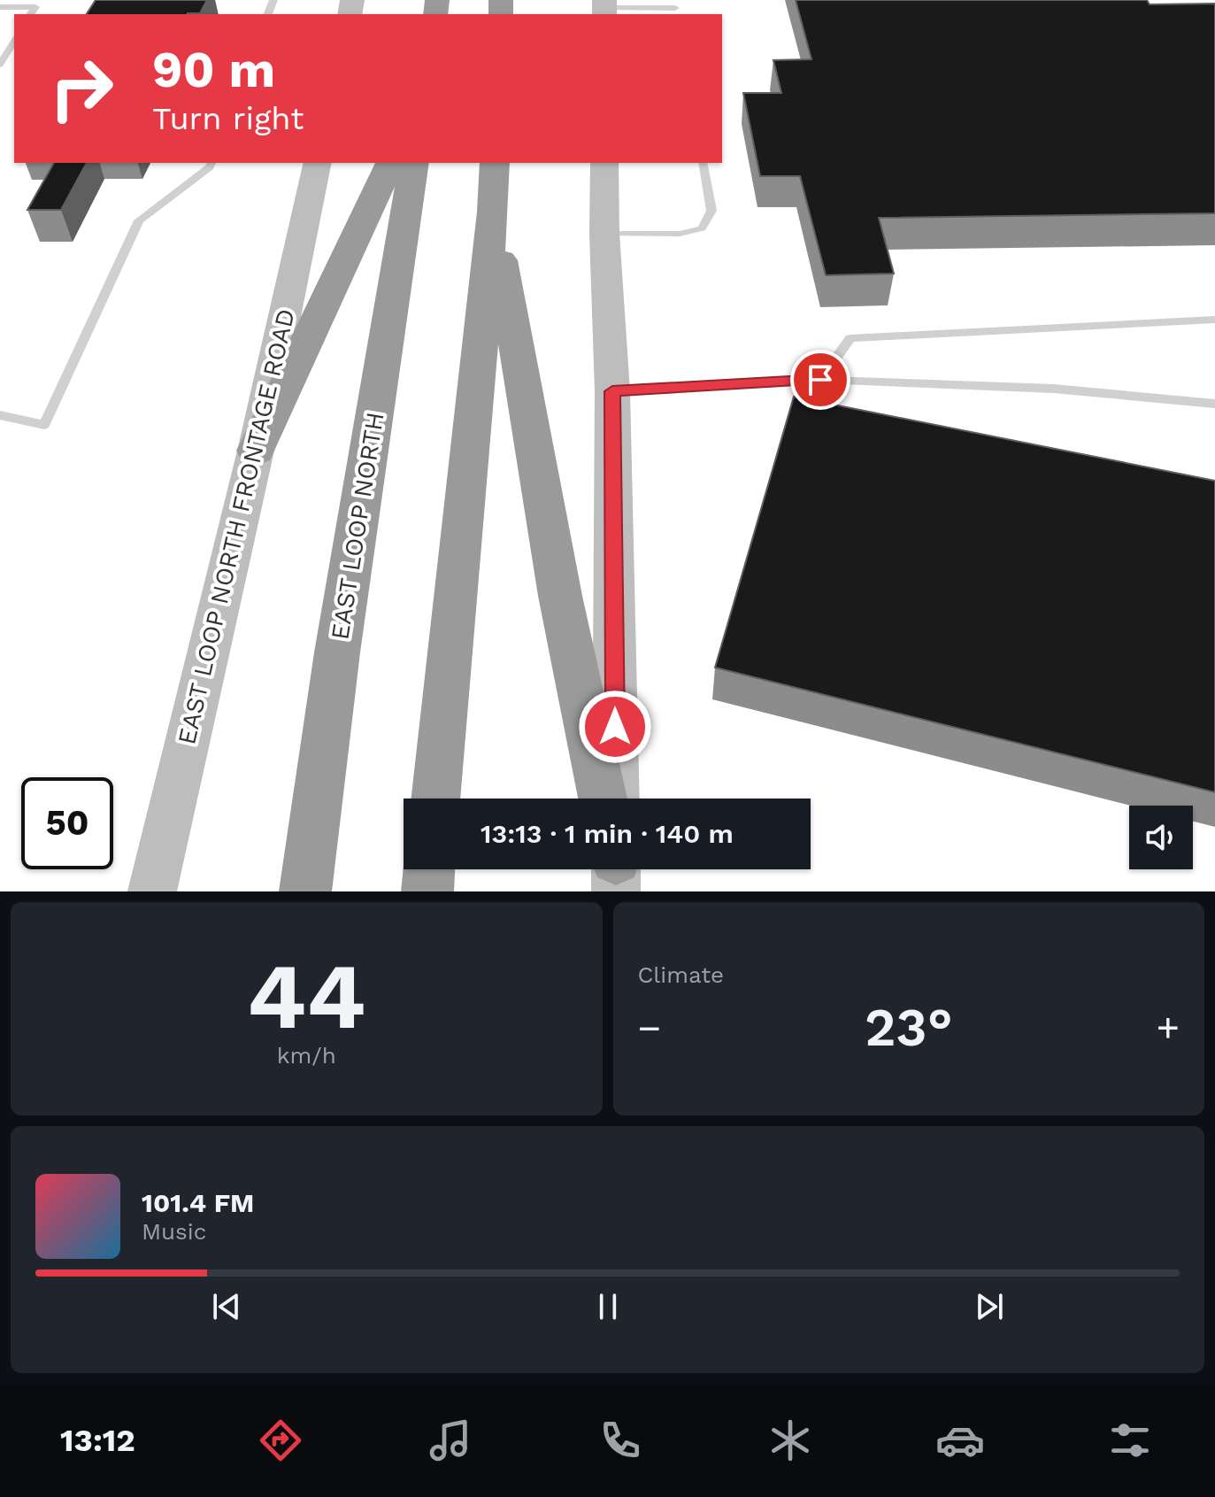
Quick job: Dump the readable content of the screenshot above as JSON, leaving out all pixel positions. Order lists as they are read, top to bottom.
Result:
{
  "streets": {
    "highway": ["EAST LOOP NORTH"],
    "main road": ["EAST LOOP NORTH FRONTAGE ROAD"]
  },
  "page": {
    "turn": ["90 m", "Turn right"],
    "limit": "50",
    "trip": "13:13 · 1 min · 140 m",
    "tile": [
      ["44", "km/h"],
      "Climate"
    ],
    "heat": ["−", "23°", "+"],
    "song": ["101.4 FM", "Music"],
    "tabs": "13:12"
  }
}
